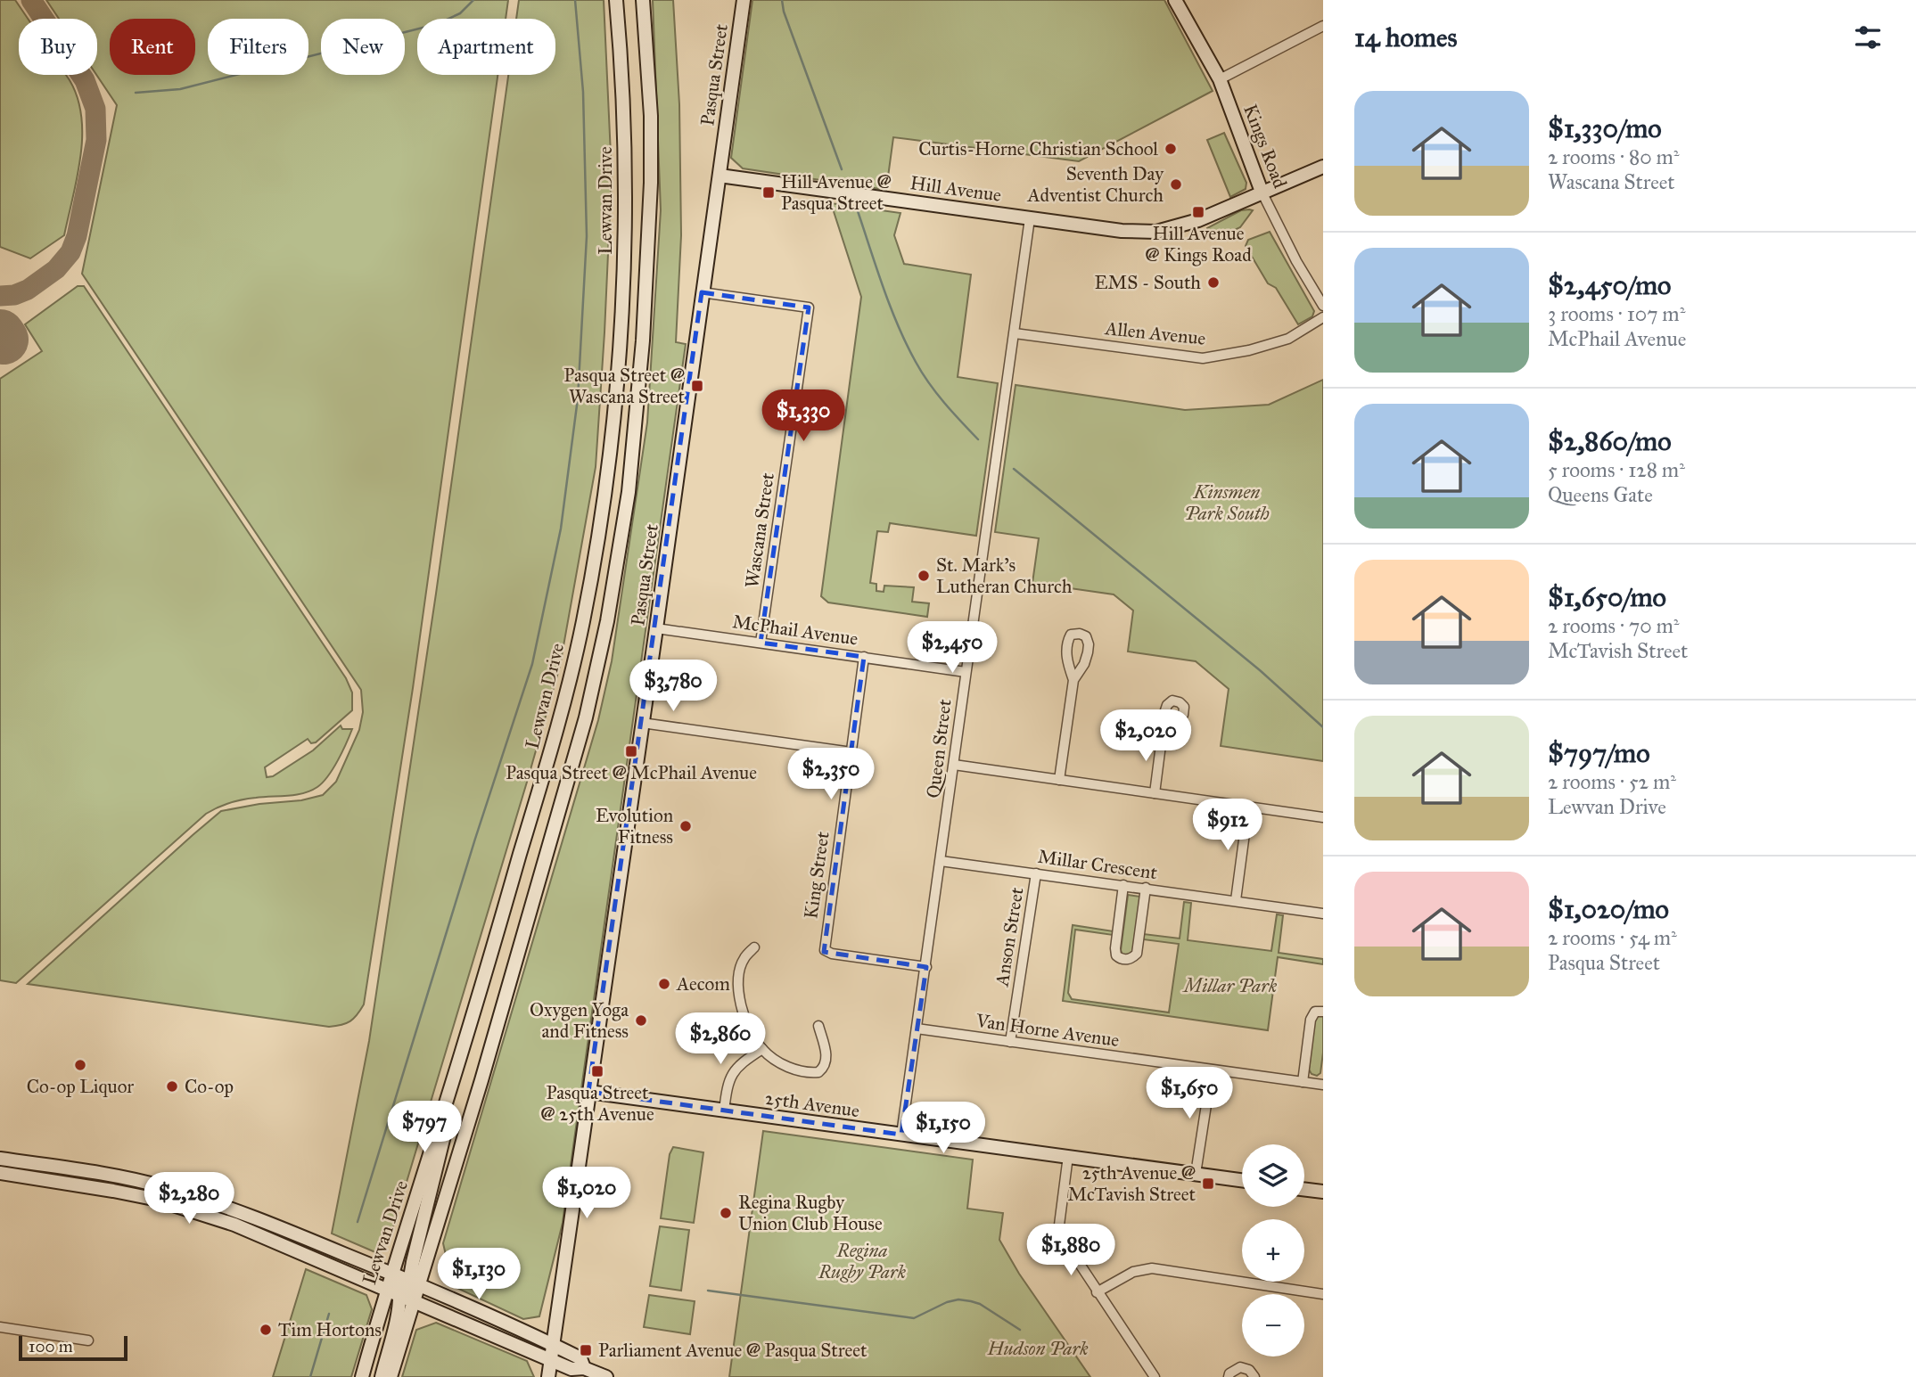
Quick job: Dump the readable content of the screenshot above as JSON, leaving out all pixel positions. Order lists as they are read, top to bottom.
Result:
{
  "streets": {
    "main road": [
      "Pasqua Street",
      "Kings Road",
      "Hill Avenue",
      "Lewvan Drive",
      "25th Avenue"
    ],
    "street": [
      "Allen Avenue",
      "Wascana Street",
      "McPhail Avenue",
      "Queen Street",
      "Millar Crescent",
      "King Street",
      "Anson Street",
      "Van Horne Avenue"
    ]
  },
  "crossings": [
    ["Pasqua Street", "Hill Avenue"],
    ["Pasqua Street", "Wascana Street"],
    ["Pasqua Street", "McPhail Avenue"],
    ["Pasqua Street", "25th Avenue"],
    ["Kings Road", "Hill Avenue"],
    ["Hill Avenue", "Queen Street"],
    ["Allen Avenue", "Queen Street"],
    ["Wascana Street", "McPhail Avenue"],
    ["McPhail Avenue", "Queen Street"],
    ["McPhail Avenue", "King Street"],
    ["Queen Street", "Millar Crescent"],
    ["Queen Street", "King Street"],
    ["Queen Street", "Van Horne Avenue"],
    ["Queen Street", "25th Avenue"],
    ["Millar Crescent", "Anson Street"],
    ["Anson Street", "Van Horne Avenue"]
  ],
  "parks": [
    "Kinsmen Park South",
    "Millar Park",
    "Regina Rugby Park",
    "Hudson Park"
  ],
  "places": {
    "other": [
      "Curtis-Horne Christian School",
      "Seventh Day Adventist Church",
      "EMS - South",
      "St. Mark's Lutheran Church",
      "Evolution Fitness",
      "Aecom",
      "Oxygen Yoga and Fitness",
      "Co-op Liquor",
      "Co-op",
      "Regina Rugby Union Club House",
      "Tim Hortons"
    ],
    "transit": [
      "Hill Avenue @ Pasqua Street",
      "Hill Avenue @ Kings Road",
      "Pasqua Street @ Wascana Street",
      "Pasqua Street @ McPhail Avenue",
      "Pasqua Street @ 25th Avenue",
      "25th Avenue @ McTavish Street",
      "Parliament Avenue @ Pasqua Street"
    ]
  },
  "scale_bar": "100 m",
  "page": {
    "heading": "14 homes",
    "chip": [
      "Buy",
      "Rent",
      "Filters",
      "New",
      "Apartment"
    ],
    "list": [
      {
        "name": "$1,330/mo",
        "note": "2 rooms · 80 m² · Wascana Street"
      },
      {
        "name": "$2,450/mo",
        "note": "3 rooms · 107 m² · McPhail Avenue"
      },
      {
        "name": "$2,860/mo",
        "note": "5 rooms · 128 m² · Queens Gate"
      },
      {
        "name": "$1,650/mo",
        "note": "2 rooms · 70 m² · McTavish Street"
      },
      {
        "name": "$797/mo",
        "note": "2 rooms · 52 m² · Lewvan Drive"
      },
      {
        "name": "$1,020/mo",
        "note": "2 rooms · 54 m² · Pasqua Street"
      }
    ],
    "price": [
      "$1,330",
      "$2,450",
      "$3,780",
      "$2,020",
      "$2,350",
      "$912",
      "$2,860",
      "$1,650",
      "$797",
      "$1,150",
      "$1,020",
      "$2,280",
      "$1,880",
      "$1,130"
    ],
    "map_buttons": ["+", "−"],
    "scale": "100 m"
  }
}
